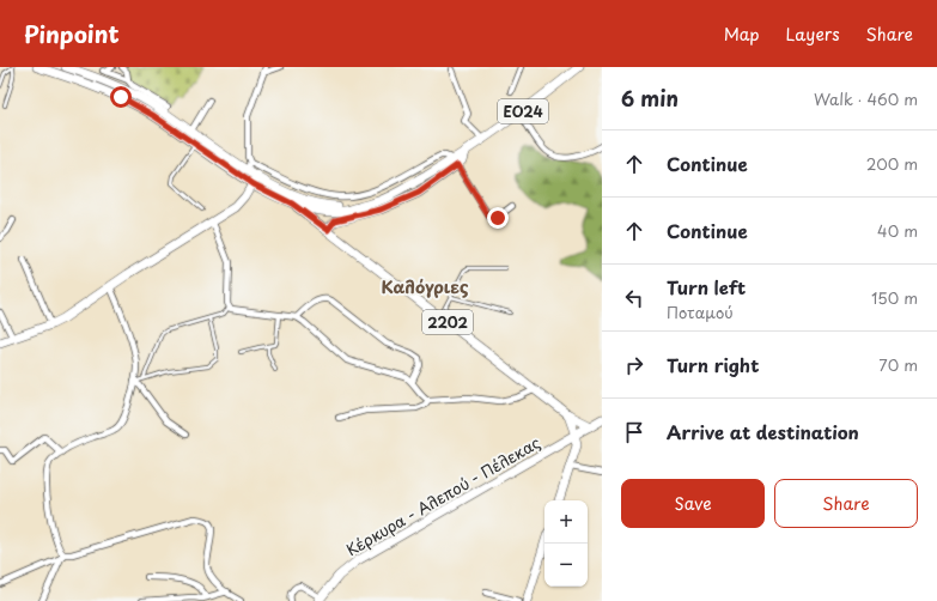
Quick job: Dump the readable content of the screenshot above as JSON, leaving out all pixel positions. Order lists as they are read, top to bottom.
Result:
{
  "streets": {
    "main road": ["ΕΟ24", "2202", "Κέρκυρα - Αλεπού - Πέλεκας"]
  },
  "crossings": [
    ["ΕΟ24", "2202"],
    ["2202", "Κέρκυρα - Αλεπού - Πέλεκας"]
  ],
  "districts": ["Καλόγριες"],
  "page": {
    "header": "Pinpoint",
    "nav": ["Map", "Layers", "Share"],
    "heading": ["6 min", "Walk · 460 m"],
    "list": [
      ["Continue", "200 m"],
      ["Continue", "40 m"],
      ["Turn left", "Ποταμού", "150 m"],
      ["Turn right", "70 m"],
      "Arrive at destination"
    ],
    "buttons": ["Save", "Share"],
    "map_buttons": ["+", "−"]
  }
}
